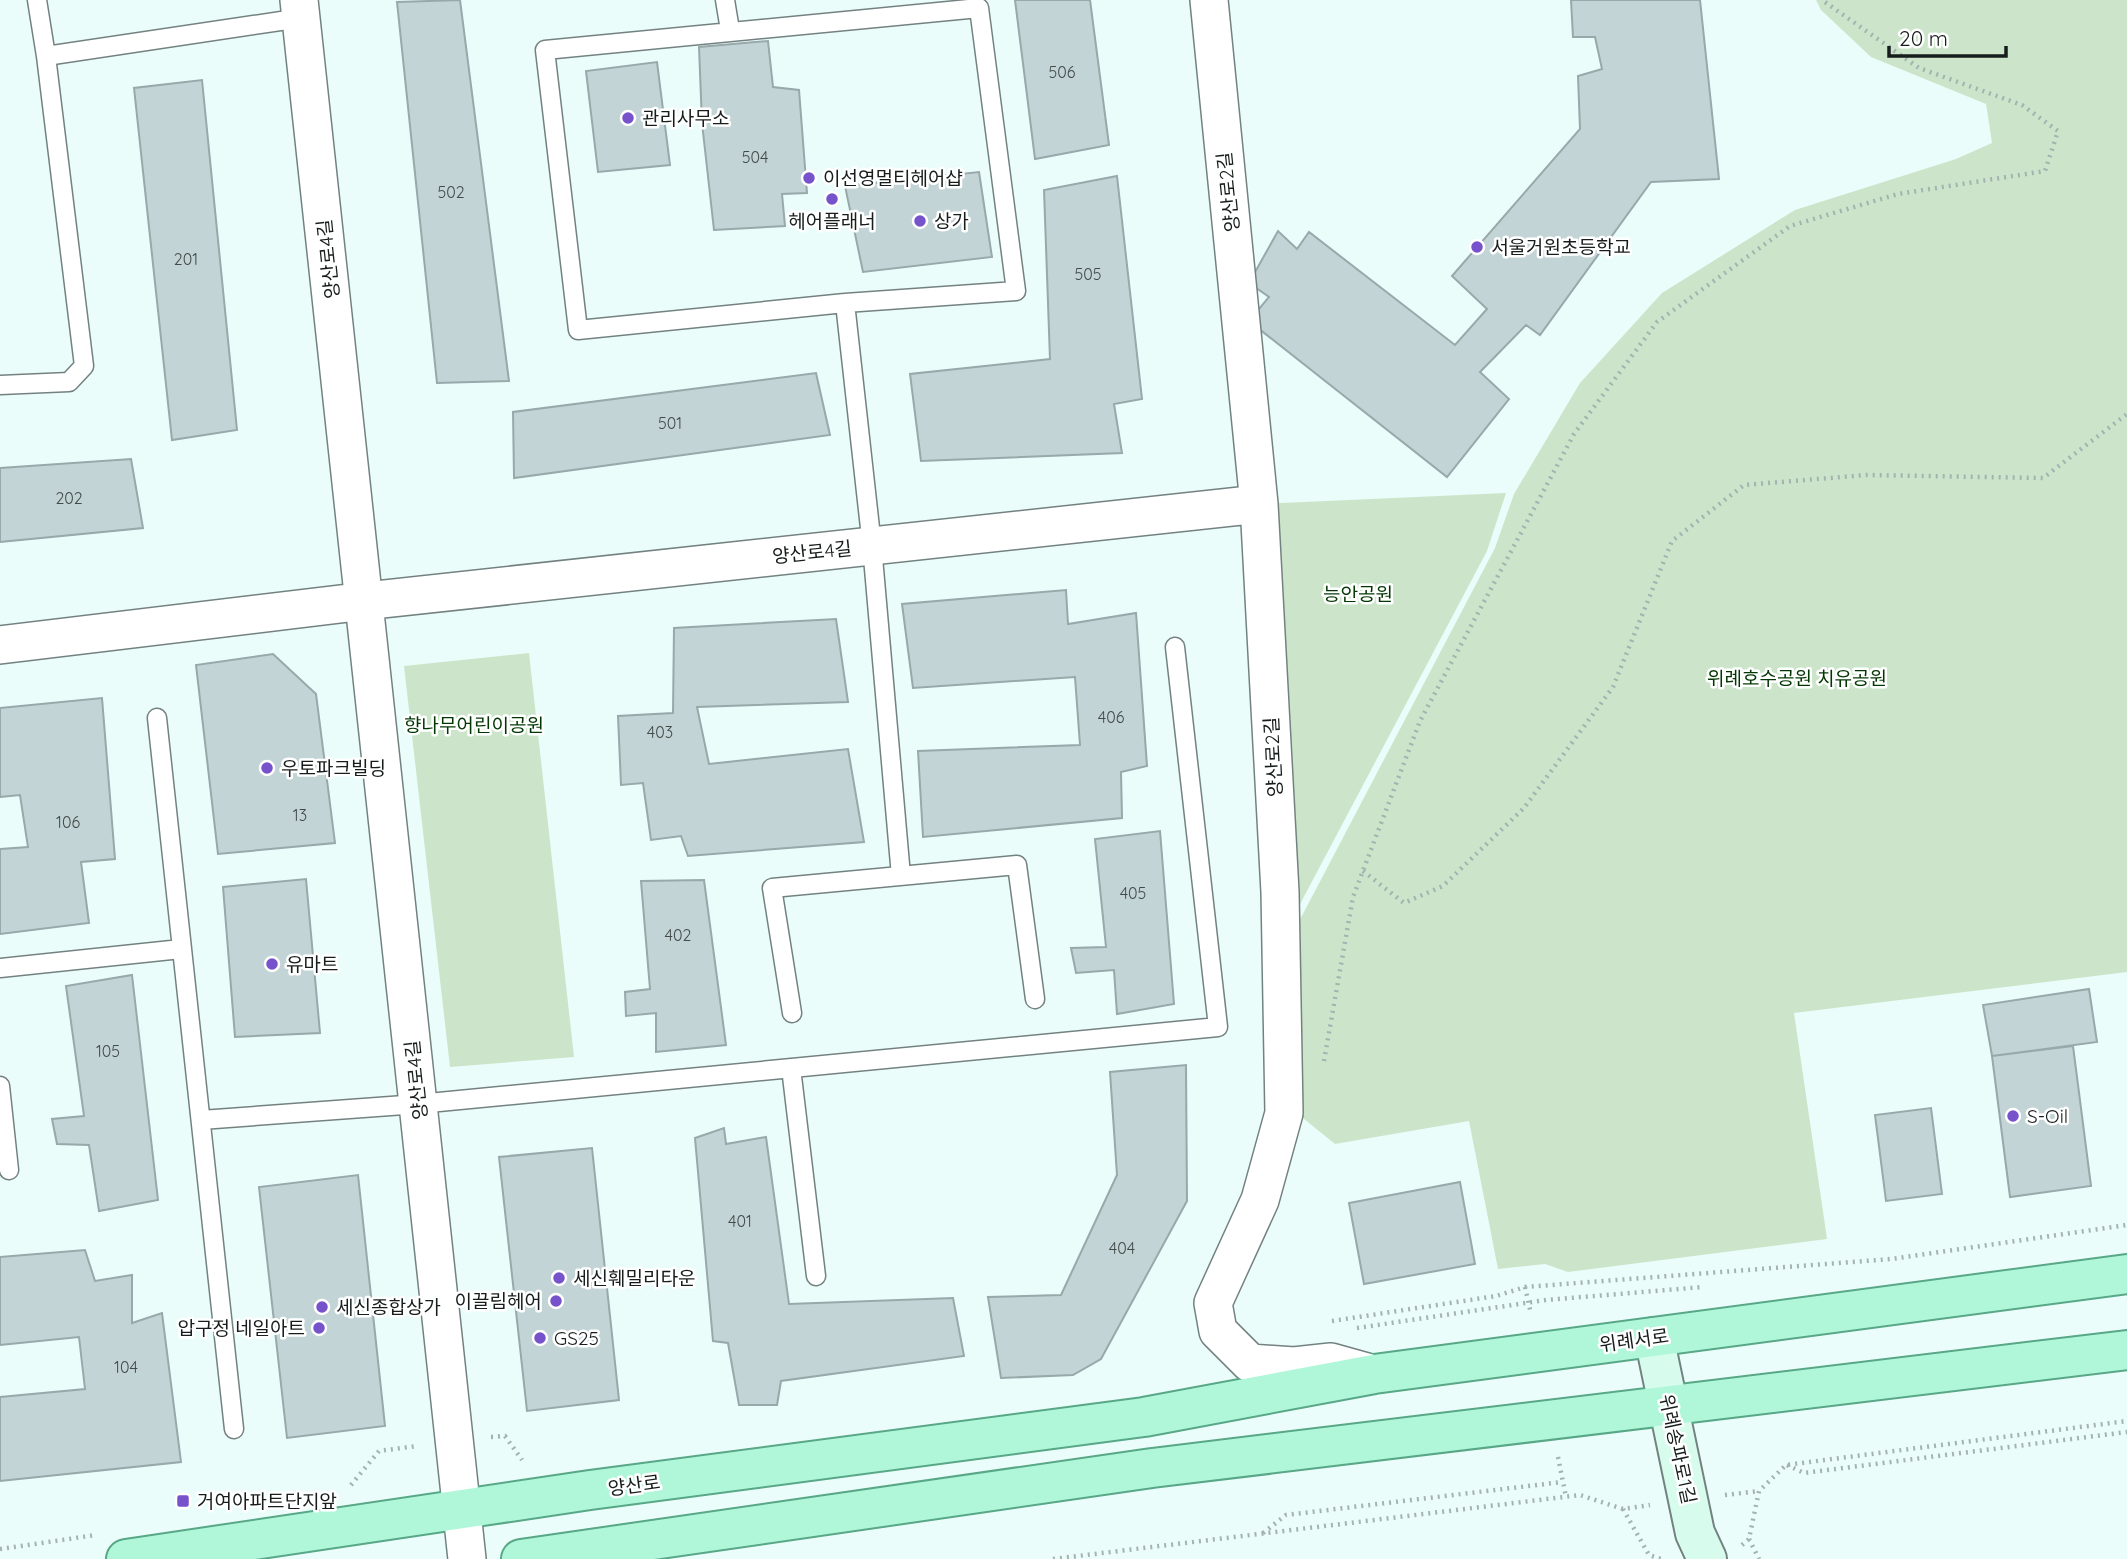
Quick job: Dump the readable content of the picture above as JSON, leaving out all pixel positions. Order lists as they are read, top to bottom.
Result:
{
  "streets": {
    "main road": ["위례서로", "양산로"],
    "street": ["양산로2길", "양산로4길", "위례송파로1길"]
  },
  "crossings": [
    ["양산로2길", "양산로4길"],
    ["양산로2길", "위례서로"],
    ["양산로4길", "양산로"],
    ["위례서로", "위례송파로1길"],
    ["위례서로", "양산로"]
  ],
  "parks": ["능안공원", "위례호수공원 치유공원", "향나무어린이공원"],
  "places": {
    "other": [
      "관리사무소",
      "이선영멀티헤어샵",
      "헤어플래너",
      "상가",
      "서울거원초등학교",
      "우토파크빌딩",
      "유마트",
      "S-Oil",
      "세신훼밀리타운",
      "이끌림헤어",
      "세신종합상가",
      "압구정 네일아트",
      "GS25"
    ],
    "transit": ["거여아파트단지앞"]
  },
  "house_numbers": [
    "506",
    "504",
    "502",
    "201",
    "505",
    "501",
    "202",
    "406",
    "403",
    "13",
    "106",
    "405",
    "402",
    "105",
    "401",
    "404",
    "104"
  ],
  "scale_bar": "20 m"
}
